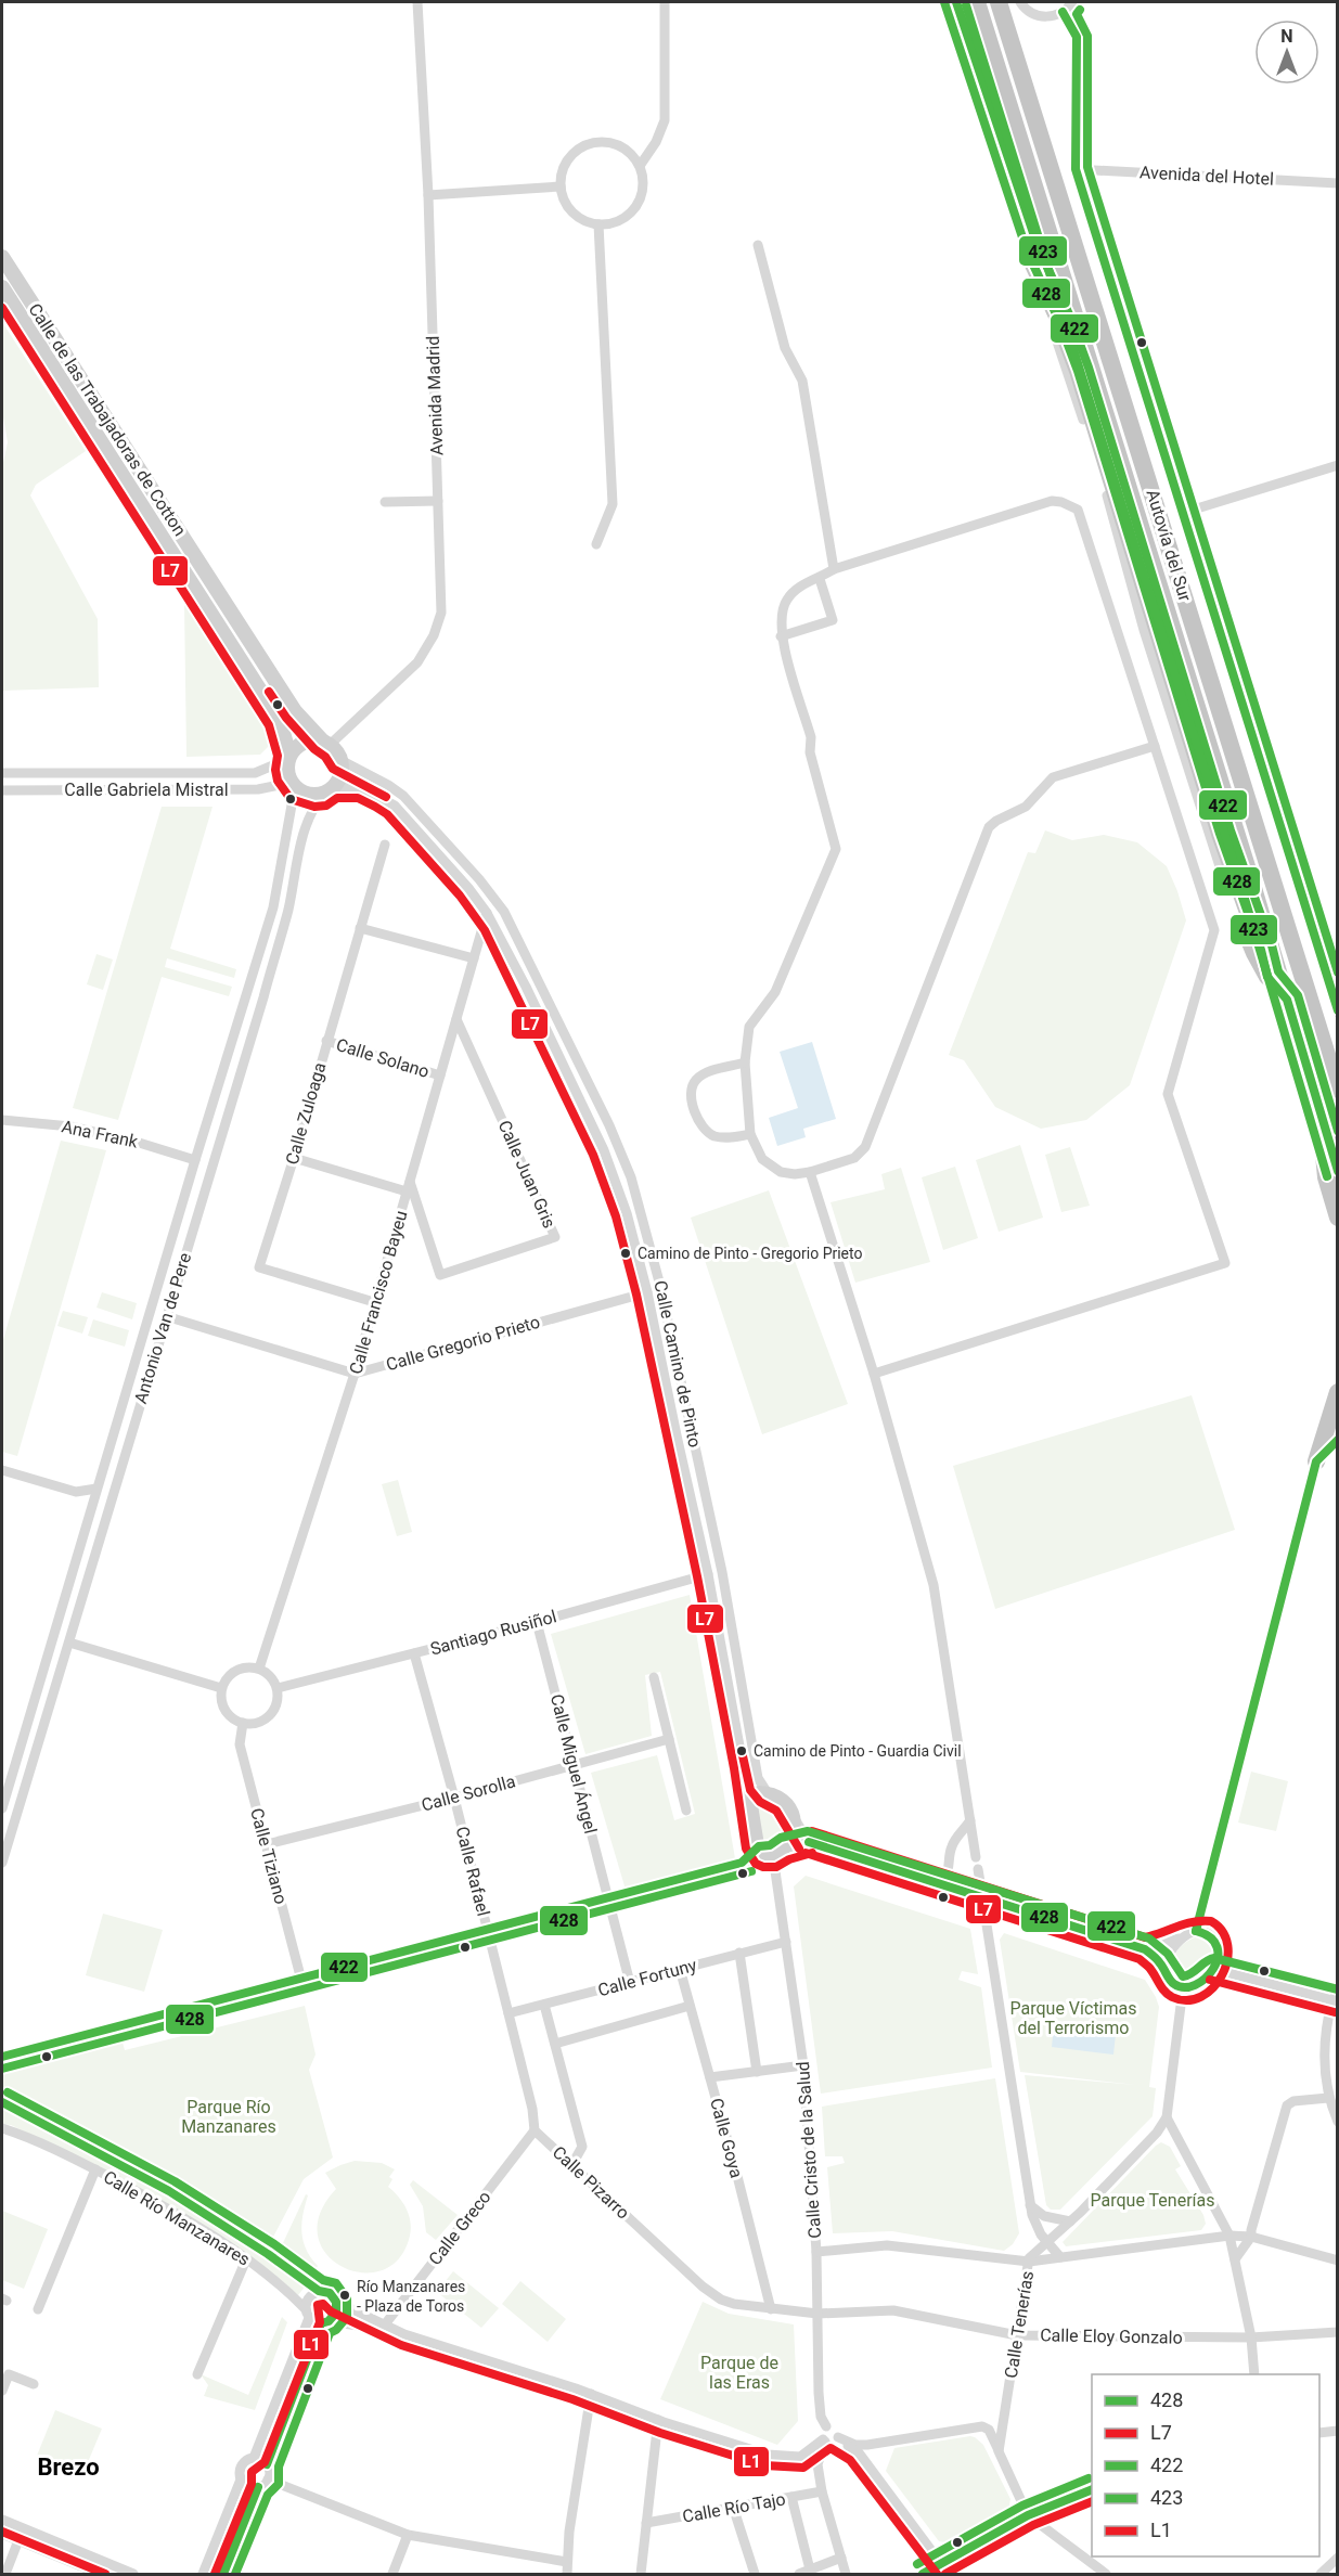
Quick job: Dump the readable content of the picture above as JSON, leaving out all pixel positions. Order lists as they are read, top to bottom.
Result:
{
  "streets": {
    "highway": ["Autovía del Sur"],
    "street": [
      "Avenida del Hotel",
      "Avenida Madrid",
      "Calle de las Trabajadoras de Cotton",
      "Calle Gabriela Mistral",
      "Calle Solano",
      "Calle Zuloaga",
      "Ana Frank",
      "Calle Juan Gris",
      "Calle Francisco Bayeu",
      "Antonio Van de Pere",
      "Calle Gregorio Prieto",
      "Calle Camino de Pinto",
      "Santiago Rusiñol",
      "Calle Miguel Ángel",
      "Calle Sorolla",
      "Calle Tiziano",
      "Calle Rafael",
      "Calle Fortuny",
      "Calle Goya",
      "Calle Cristo de la Salud",
      "Calle Pizarro",
      "Calle Río Manzanares",
      "Calle Greco",
      "Calle Tenerías",
      "Calle Eloy Gonzalo",
      "Calle Río Tajo"
    ]
  },
  "crossings": [
    ["Avenida Madrid", "Calle de las Trabajadoras de Cotton"],
    ["Avenida Madrid", "Calle Gabriela Mistral"],
    ["Avenida Madrid", "Antonio Van de Pere"],
    ["Avenida Madrid", "Calle Camino de Pinto"],
    ["Calle de las Trabajadoras de Cotton", "Calle Gabriela Mistral"],
    ["Calle de las Trabajadoras de Cotton", "Antonio Van de Pere"],
    ["Calle de las Trabajadoras de Cotton", "Calle Camino de Pinto"],
    ["Calle Gabriela Mistral", "Antonio Van de Pere"],
    ["Calle Gabriela Mistral", "Calle Camino de Pinto"],
    ["Calle Solano", "Calle Zuloaga"],
    ["Calle Solano", "Calle Francisco Bayeu"],
    ["Calle Zuloaga", "Calle Francisco Bayeu"],
    ["Ana Frank", "Antonio Van de Pere"],
    ["Calle Juan Gris", "Calle Francisco Bayeu"],
    ["Calle Francisco Bayeu", "Calle Gregorio Prieto"],
    ["Calle Francisco Bayeu", "Calle Camino de Pinto"],
    ["Calle Francisco Bayeu", "Santiago Rusiñol"],
    ["Calle Francisco Bayeu", "Calle Tiziano"],
    ["Antonio Van de Pere", "Calle Camino de Pinto"],
    ["Calle Gregorio Prieto", "Calle Camino de Pinto"],
    ["Calle Camino de Pinto", "Santiago Rusiñol"],
    ["Calle Camino de Pinto", "Calle Cristo de la Salud"],
    ["Santiago Rusiñol", "Calle Miguel Ángel"],
    ["Santiago Rusiñol", "Calle Tiziano"],
    ["Santiago Rusiñol", "Calle Rafael"],
    ["Calle Miguel Ángel", "Calle Sorolla"],
    ["Calle Miguel Ángel", "Calle Fortuny"],
    ["Calle Sorolla", "Calle Tiziano"],
    ["Calle Sorolla", "Calle Rafael"],
    ["Calle Fortuny", "Calle Goya"],
    ["Calle Fortuny", "Calle Cristo de la Salud"],
    ["Calle Goya", "Calle Pizarro"],
    ["Calle Cristo de la Salud", "Calle Pizarro"],
    ["Calle Cristo de la Salud", "Calle Eloy Gonzalo"],
    ["Calle Pizarro", "Calle Greco"],
    ["Calle Pizarro", "Calle Eloy Gonzalo"],
    ["Calle Tenerías", "Calle Eloy Gonzalo"]
  ],
  "districts": ["Brezo"],
  "parks": [
    "Parque Víctimas del Terrorismo",
    "Parque Río Manzanares",
    "Parque Tenerías",
    "Parque de las Eras"
  ],
  "places": ["Camino de Pinto - Gregorio Prieto", "Camino de Pinto - Guardia Civil", "Río Manzanares - Plaza de Toros"],
  "lines": [
    "transit line 428",
    "transit line 422",
    "transit line 423",
    "transit line L7",
    "transit line L1"
  ],
  "legend": [
    "428",
    "L7",
    "422",
    "423",
    "L1"
  ],
  "north": "top"
}
